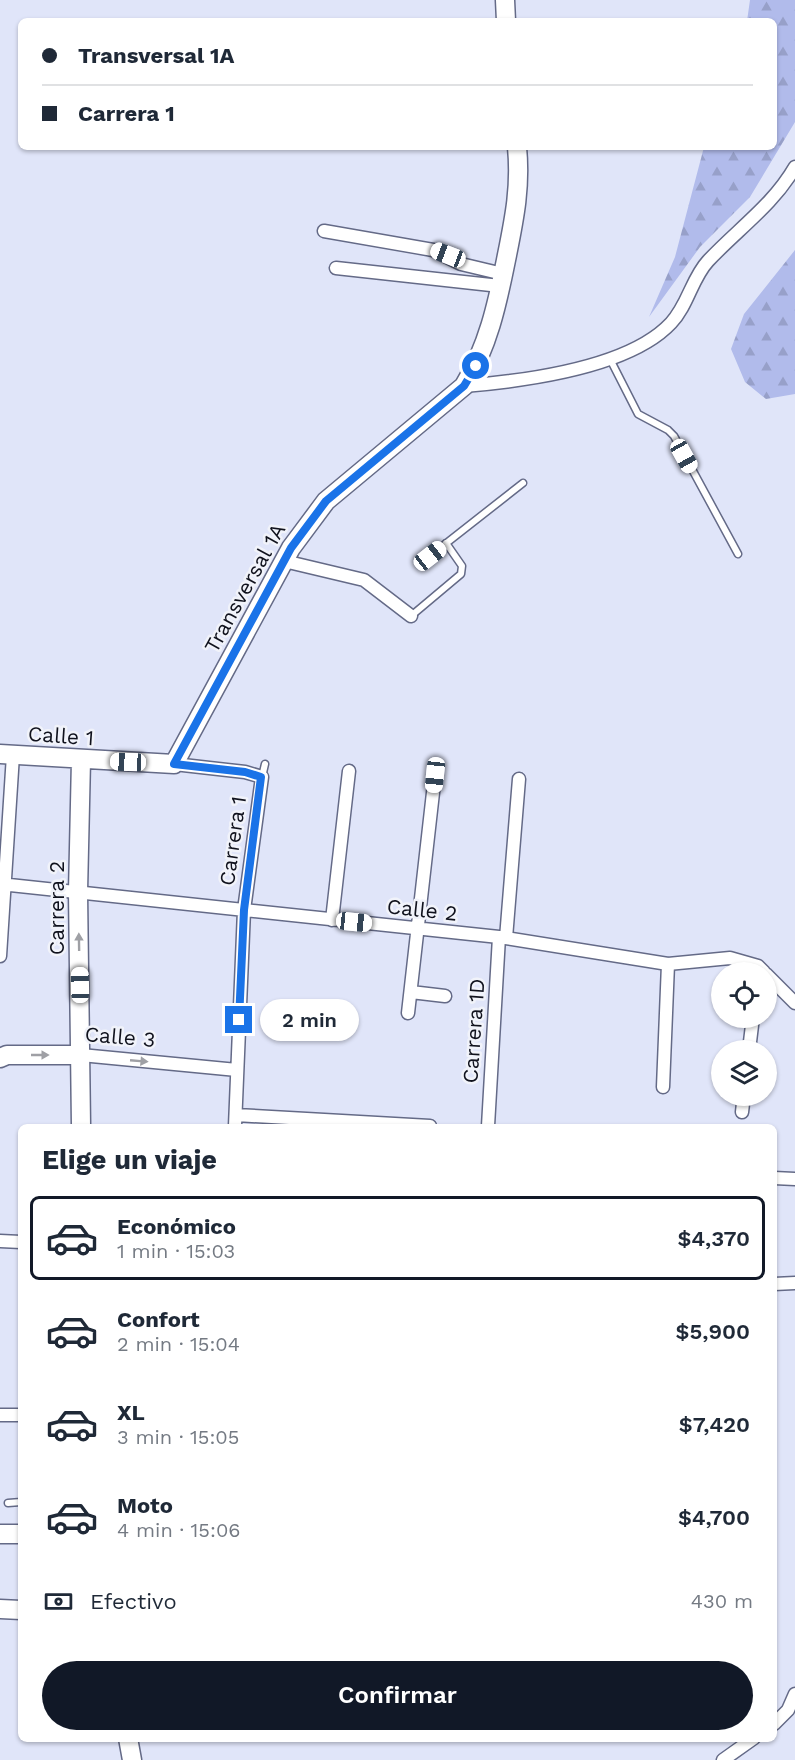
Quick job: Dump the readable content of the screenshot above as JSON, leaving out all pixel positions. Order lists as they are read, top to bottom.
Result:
{
  "streets": {
    "main road": [
      "Transversal 1A",
      "Calle 1",
      "Carrera 2",
      "Calle 3"
    ],
    "street": ["Carrera 1", "Calle 2", "Carrera 1D"]
  },
  "crossings": [
    ["Transversal 1A", "Calle 1"],
    ["Calle 1", "Carrera 1"],
    ["Calle 1", "Carrera 2"],
    ["Carrera 1", "Calle 2"],
    ["Carrera 1", "Calle 3"],
    ["Carrera 2", "Calle 2"],
    ["Carrera 2", "Calle 3"],
    ["Calle 2", "Carrera 1D"]
  ],
  "one_way": ["Carrera 2", "Calle 3"],
  "page": {
    "banner": ["Transversal 1A", "Carrera 1"],
    "bubble": "2 min",
    "heading": "Elige un viaje",
    "list": [
      {
        "name": "Económico",
        "note": "1 min · 15:03",
        "value": "$4,370"
      },
      {
        "name": "Confort",
        "note": "2 min · 15:04",
        "value": "$5,900"
      },
      {
        "name": "XL",
        "note": "3 min · 15:05",
        "value": "$7,420"
      },
      {
        "name": "Moto",
        "note": "4 min · 15:06",
        "value": "$4,700"
      }
    ],
    "pay": ["Efectivo", "430 m"],
    "buttons": "Confirmar"
  }
}
